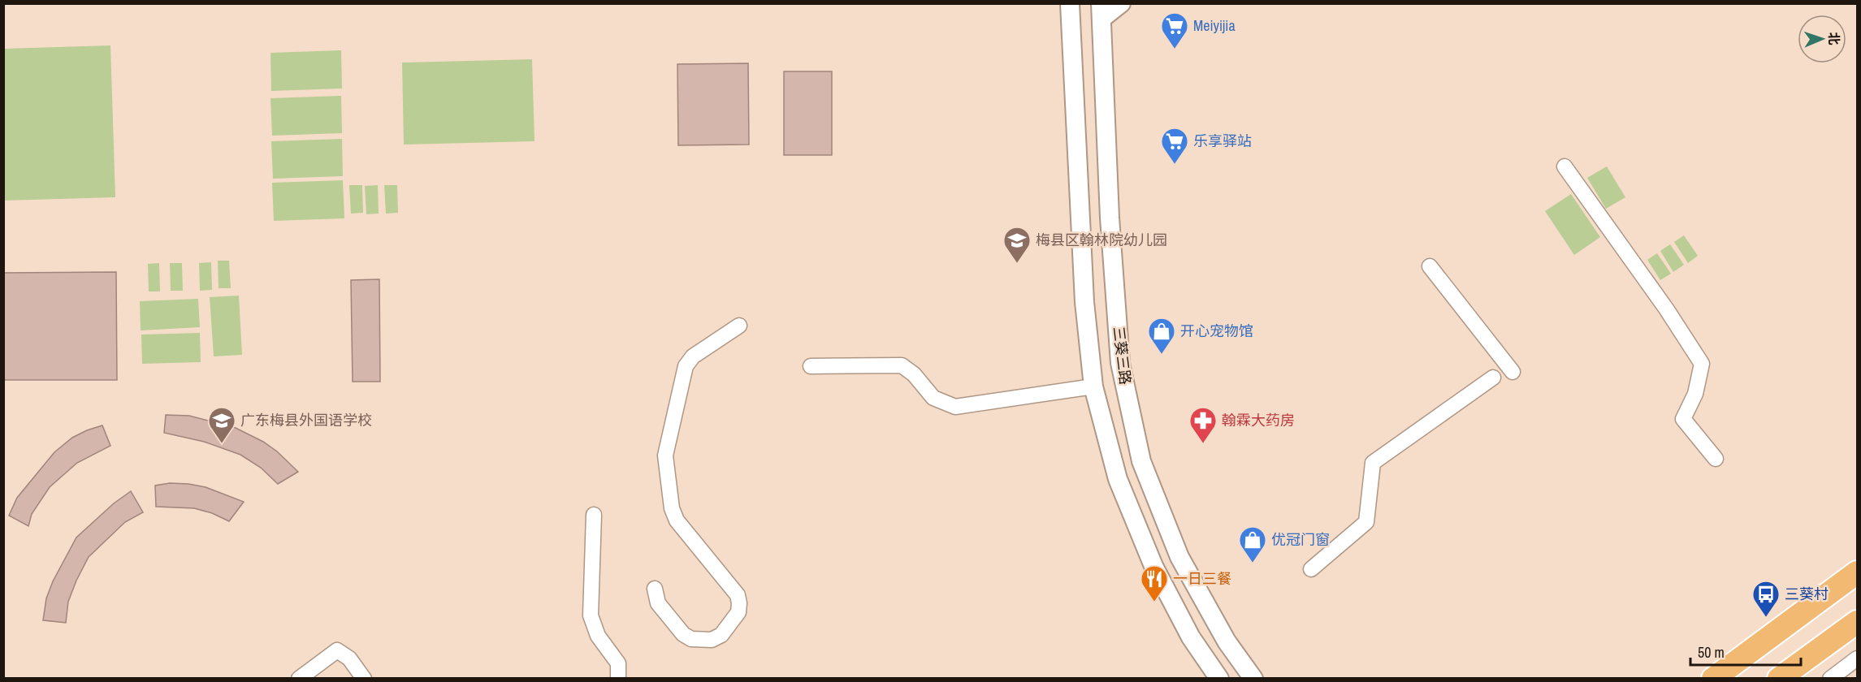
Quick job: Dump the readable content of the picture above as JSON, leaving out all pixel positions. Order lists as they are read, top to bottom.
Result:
{
  "streets": {
    "street": ["三葵三路"]
  },
  "places": {
    "supermarket": ["Meiyijia", "乐享驿站"],
    "school or university": ["梅县区翰林院幼儿园", "广东梅县外国语学校"],
    "shop": ["开心宠物馆", "优冠门窗"],
    "pharmacy": ["翰霖大药房"],
    "restaurant": ["一日三餐"],
    "bus stop": ["三葵村"]
  },
  "scale_bar": "50 m",
  "north": "right"
}
